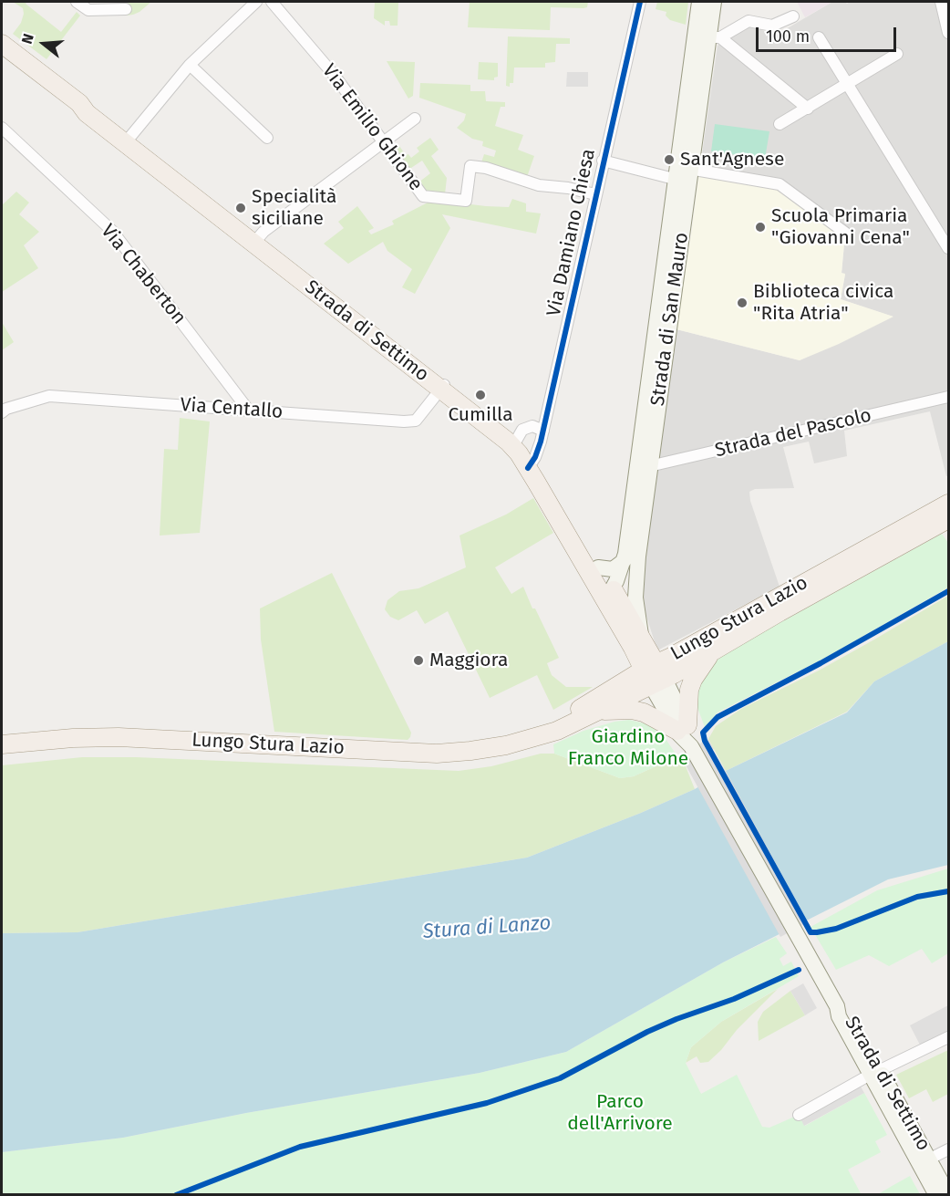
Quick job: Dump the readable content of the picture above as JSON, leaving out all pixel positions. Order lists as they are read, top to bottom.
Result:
{
  "streets": {
    "main road": ["Strada di San Mauro", "Strada di Settimo", "Lungo Stura Lazio"],
    "street": [
      "Via Emilio Ghione",
      "Via Damiano Chiesa",
      "Via Chaberton",
      "Via Centallo",
      "Strada del Pascolo"
    ]
  },
  "crossings": [
    ["Via Emilio Ghione", "Via Damiano Chiesa"],
    ["Via Damiano Chiesa", "Strada di Settimo"],
    ["Via Chaberton", "Via Centallo"],
    ["Strada di San Mauro", "Strada di Settimo"],
    ["Strada di San Mauro", "Strada del Pascolo"],
    ["Strada di Settimo", "Via Centallo"]
  ],
  "water": ["Stura di Lanzo"],
  "parks": ["Giardino Franco Milone", "Parco dell'Arrivore"],
  "places": [
    "Sant'Agnese",
    "Specialità siciliane",
    "Scuola Primaria \"Giovanni Cena\"",
    "Biblioteca civica \"Rita Atria\"",
    "Cumilla",
    "Maggiora"
  ],
  "scale_bar": "100 m",
  "north": "left"
}
